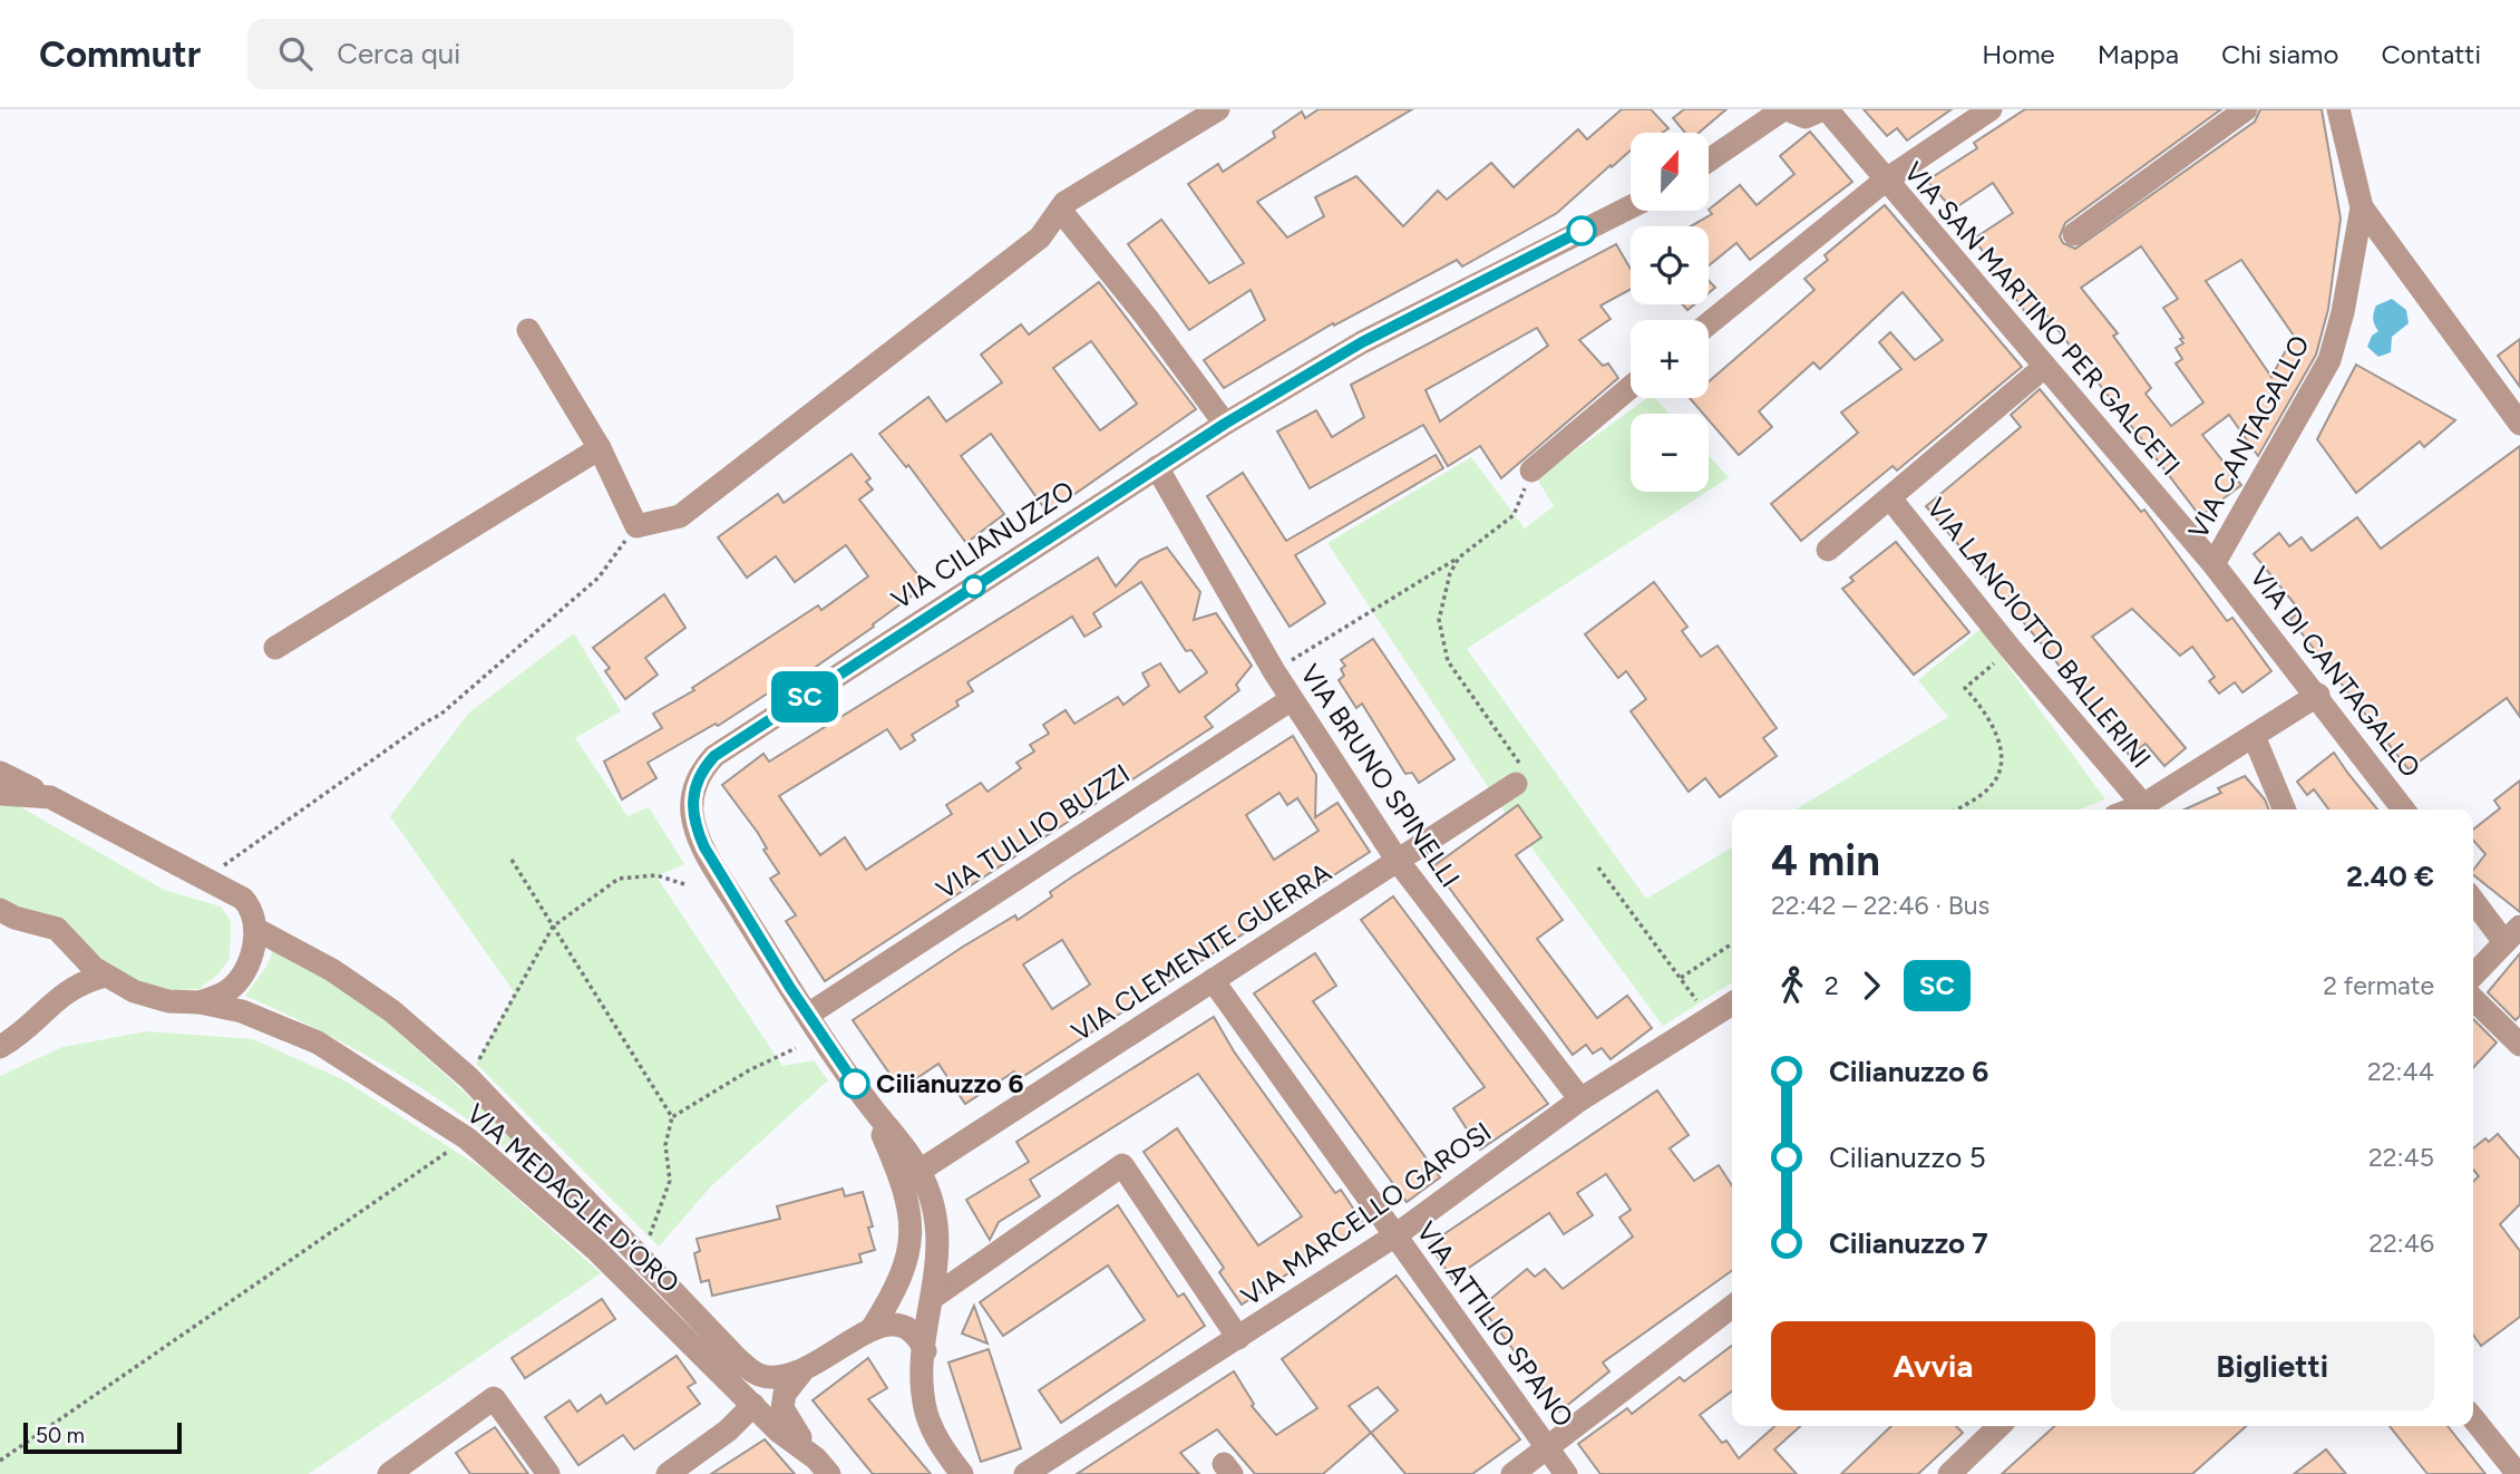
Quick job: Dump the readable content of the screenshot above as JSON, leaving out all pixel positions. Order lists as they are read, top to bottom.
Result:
{
  "streets": {
    "street": [
      "VIA SAN MARTINO PER GALCETI",
      "VIA CANTAGALLO",
      "VIA CILIANUZZO",
      "VIA LANCIOTTO BALLERINI",
      "VIA DI CANTAGALLO",
      "VIA BRUNO SPINELLI",
      "VIA TULLIO BUZZI",
      "VIA CLEMENTE GUERRA",
      "VIA MEDAGLIE D'ORO",
      "VIA MARCELLO GAROSI",
      "VIA ATTILIO SPANO"
    ]
  },
  "crossings": [
    ["VIA SAN MARTINO PER GALCETI", "VIA CANTAGALLO"],
    ["VIA SAN MARTINO PER GALCETI", "VIA DI CANTAGALLO"],
    ["VIA CANTAGALLO", "VIA DI CANTAGALLO"],
    ["VIA CILIANUZZO", "VIA BRUNO SPINELLI"],
    ["VIA CILIANUZZO", "VIA TULLIO BUZZI"],
    ["VIA CILIANUZZO", "VIA CLEMENTE GUERRA"],
    ["VIA BRUNO SPINELLI", "VIA TULLIO BUZZI"],
    ["VIA BRUNO SPINELLI", "VIA CLEMENTE GUERRA"],
    ["VIA BRUNO SPINELLI", "VIA MARCELLO GAROSI"],
    ["VIA CLEMENTE GUERRA", "VIA ATTILIO SPANO"],
    ["VIA MARCELLO GAROSI", "VIA ATTILIO SPANO"]
  ],
  "places": ["Cilianuzzo 6"],
  "lines": ["bus line SC"],
  "scale_bar": "50 m",
  "north": "top",
  "page": {
    "header": "Commutr",
    "search": "Cerca qui",
    "nav": [
      "Home",
      "Mappa",
      "Chi siamo",
      "Contatti"
    ],
    "on_map": "SC",
    "map_buttons": ["+", "−"],
    "heading": ["4 min", "22:42 – 22:46 · Bus", "2.40 €"],
    "legs": ["2", "SC", "2 fermate"],
    "list": [
      {
        "name": "Cilianuzzo 6",
        "value": "22:44"
      },
      {
        "name": "Cilianuzzo 5",
        "value": "22:45"
      },
      {
        "name": "Cilianuzzo 7",
        "value": "22:46"
      }
    ],
    "buttons": ["Avvia", "Biglietti"],
    "scale": "50 m"
  }
}
